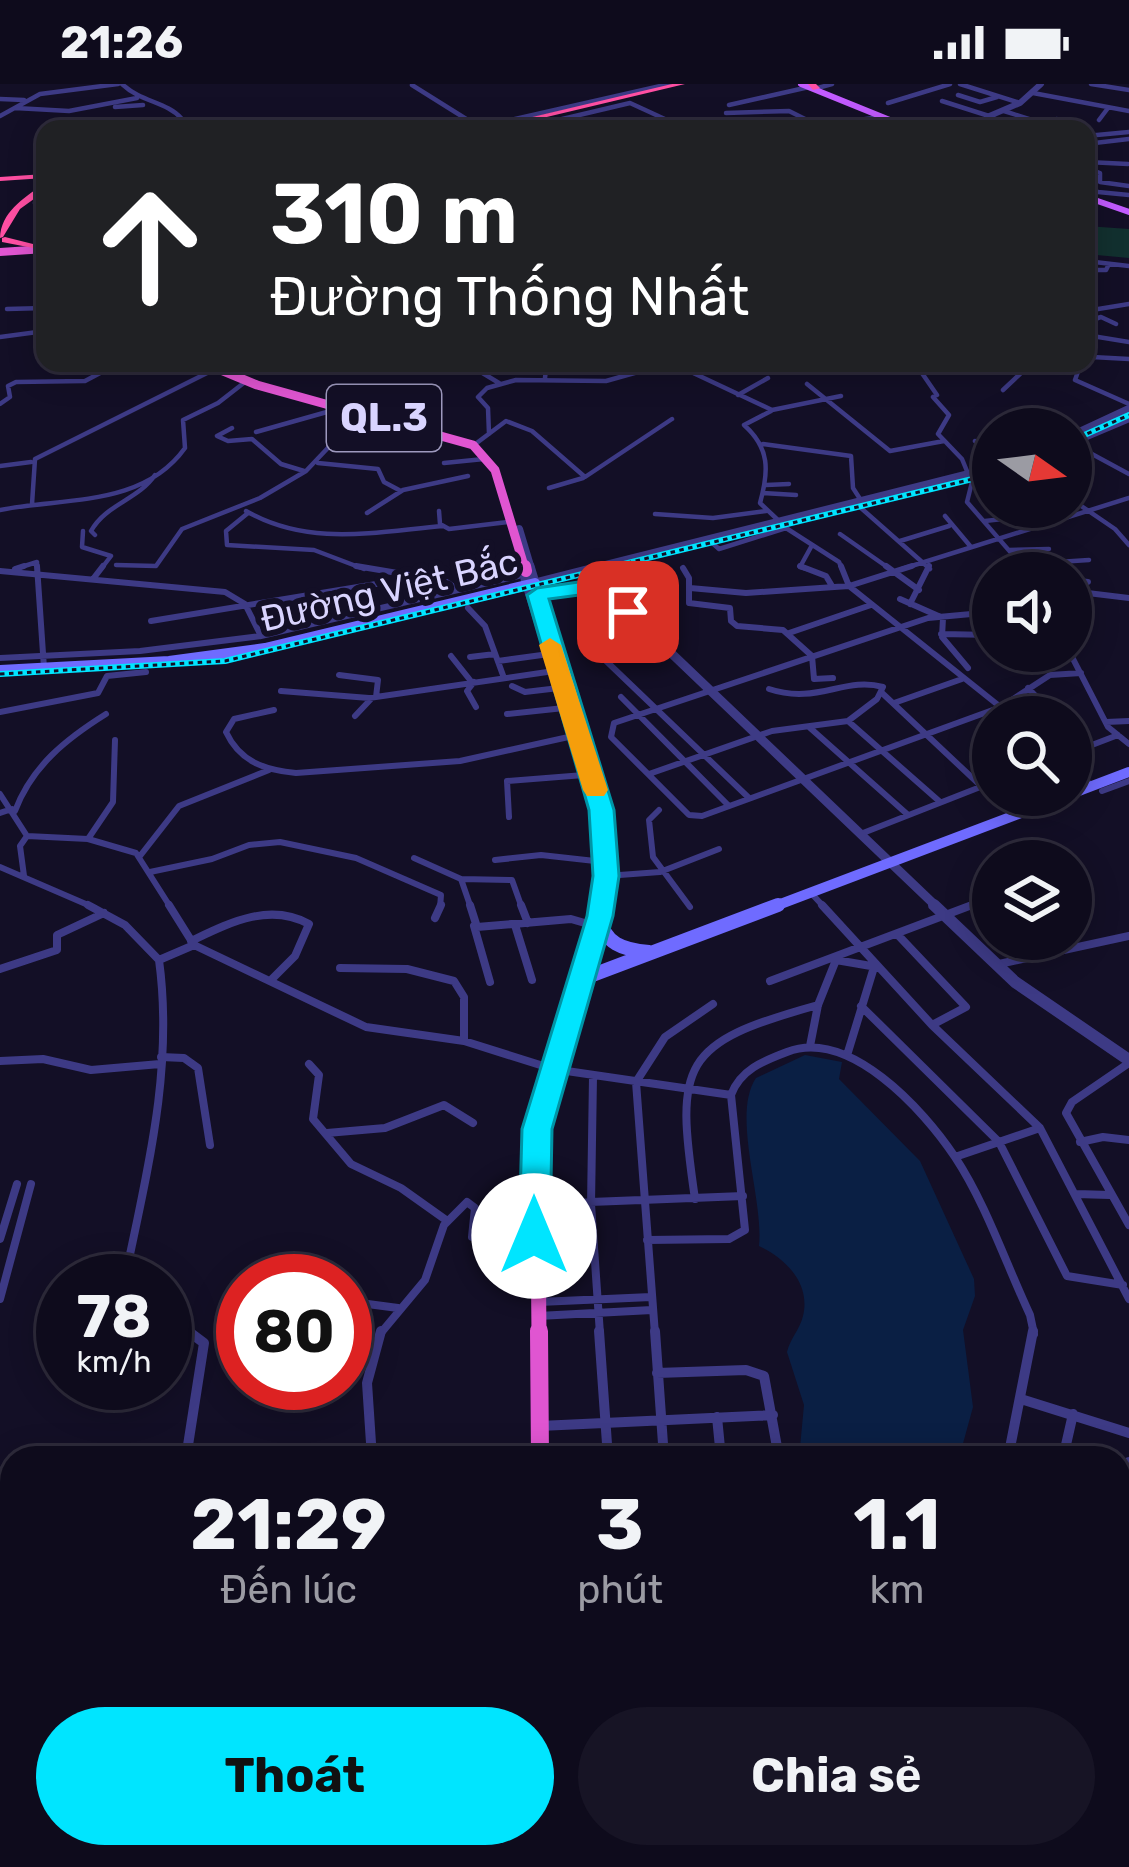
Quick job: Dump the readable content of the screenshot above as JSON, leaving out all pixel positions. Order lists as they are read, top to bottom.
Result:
{
  "streets": {
    "highway": ["QL.3"],
    "main road": ["Đường Việt Bắc"]
  },
  "crossings": [
    ["QL.3", "Đường Việt Bắc"]
  ],
  "north": "right",
  "page": {
    "status": "21:26",
    "turn": ["310 m", "Đường Thống Nhất"],
    "speed": "78 km/h",
    "limit": "80",
    "eta": [
      "21:29",
      "Đến lúc",
      "3",
      "phút",
      "1.1",
      "km"
    ],
    "buttons": ["Thoát", "Chia sẻ"]
  }
}
